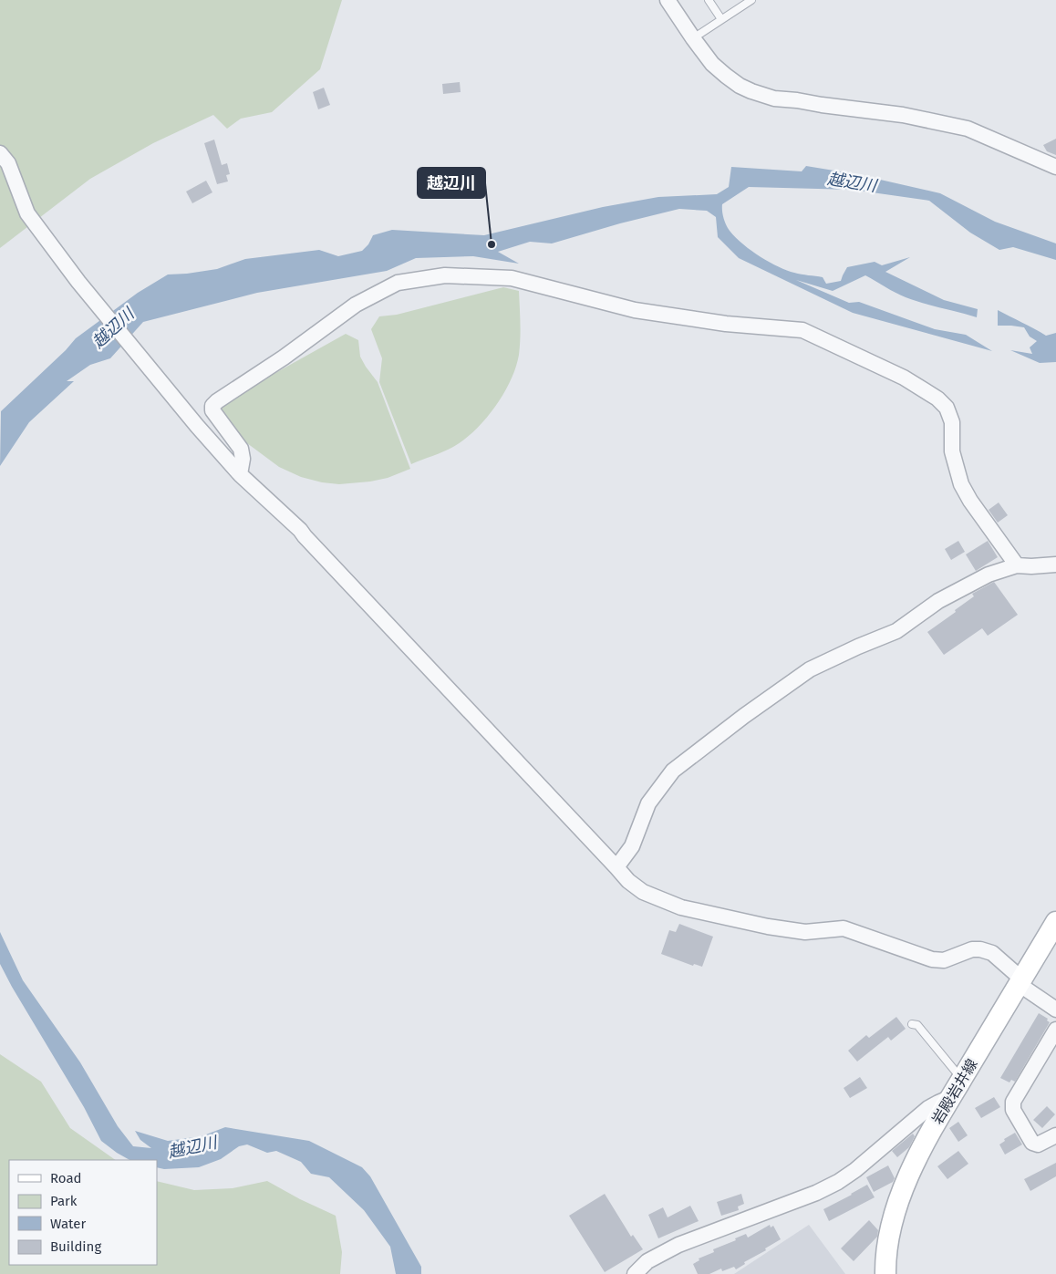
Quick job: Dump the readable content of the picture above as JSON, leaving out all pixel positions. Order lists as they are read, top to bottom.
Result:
{
  "streets": {
    "main road": ["岩殿岩井線"]
  },
  "water": ["越辺川"],
  "places": ["越辺川"],
  "legend": [
    "Road",
    "Park",
    "Water",
    "Building"
  ]
}
